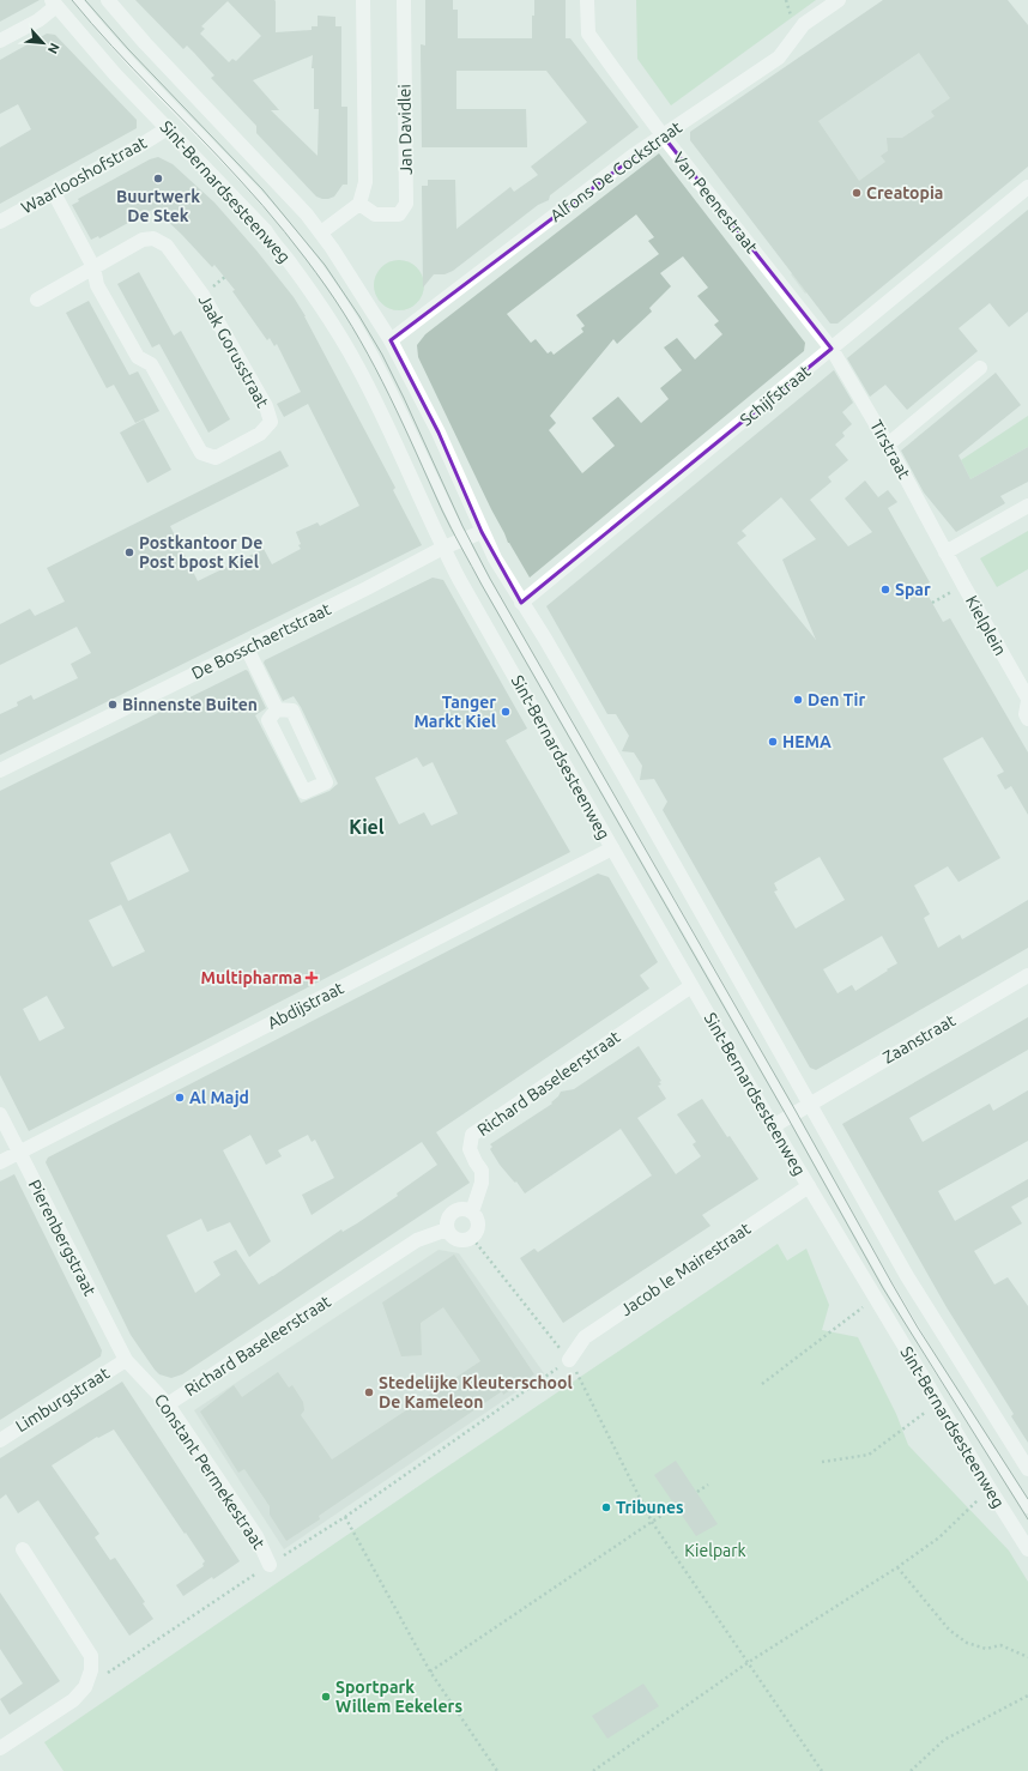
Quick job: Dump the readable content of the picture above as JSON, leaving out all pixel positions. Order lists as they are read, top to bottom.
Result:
{
  "streets": {
    "street": [
      "Jan Davidlei",
      "Alfons De Cockstraat",
      "Waarlooshofstraat",
      "Sint-Bernardsesteenweg",
      "Van Peenestraat",
      "Jaak Gorusstraat",
      "Schijfstraat",
      "Tirstraat",
      "Kielplein",
      "De Bosschaertstraat",
      "Abdijstraat",
      "Zaanstraat",
      "Richard Baseleerstraat",
      "Pierenbergstraat",
      "Jacob le Mairestraat",
      "Limburgstraat",
      "Constant Permekestraat"
    ]
  },
  "crossings": [
    ["Alfons De Cockstraat", "Van Peenestraat"],
    ["Waarlooshofstraat", "Sint-Bernardsesteenweg"],
    ["Waarlooshofstraat", "Jaak Gorusstraat"],
    ["Sint-Bernardsesteenweg", "De Bosschaertstraat"],
    ["Sint-Bernardsesteenweg", "Abdijstraat"],
    ["Sint-Bernardsesteenweg", "Zaanstraat"],
    ["Sint-Bernardsesteenweg", "Richard Baseleerstraat"],
    ["Sint-Bernardsesteenweg", "Jacob le Mairestraat"],
    ["Van Peenestraat", "Schijfstraat"],
    ["Van Peenestraat", "Tirstraat"],
    ["Schijfstraat", "Tirstraat"],
    ["Tirstraat", "Kielplein"],
    ["Abdijstraat", "Pierenbergstraat"],
    ["Richard Baseleerstraat", "Constant Permekestraat"],
    ["Pierenbergstraat", "Limburgstraat"],
    ["Pierenbergstraat", "Constant Permekestraat"],
    ["Limburgstraat", "Constant Permekestraat"]
  ],
  "districts": ["Kiel"],
  "parks": ["Kielpark"],
  "places": {
    "other": [
      "Buurtwerk De Stek",
      "Creatopia",
      "Postkantoor De Post bpost Kiel",
      "Spar",
      "Den Tir",
      "Binnenste Buiten",
      "Tanger Markt Kiel",
      "HEMA",
      "Al Majd",
      "Stedelijke Kleuterschool De Kameleon",
      "Tribunes",
      "Sportpark Willem Eekelers"
    ],
    "health": ["Multipharma"]
  },
  "north": "bottom right"
}
